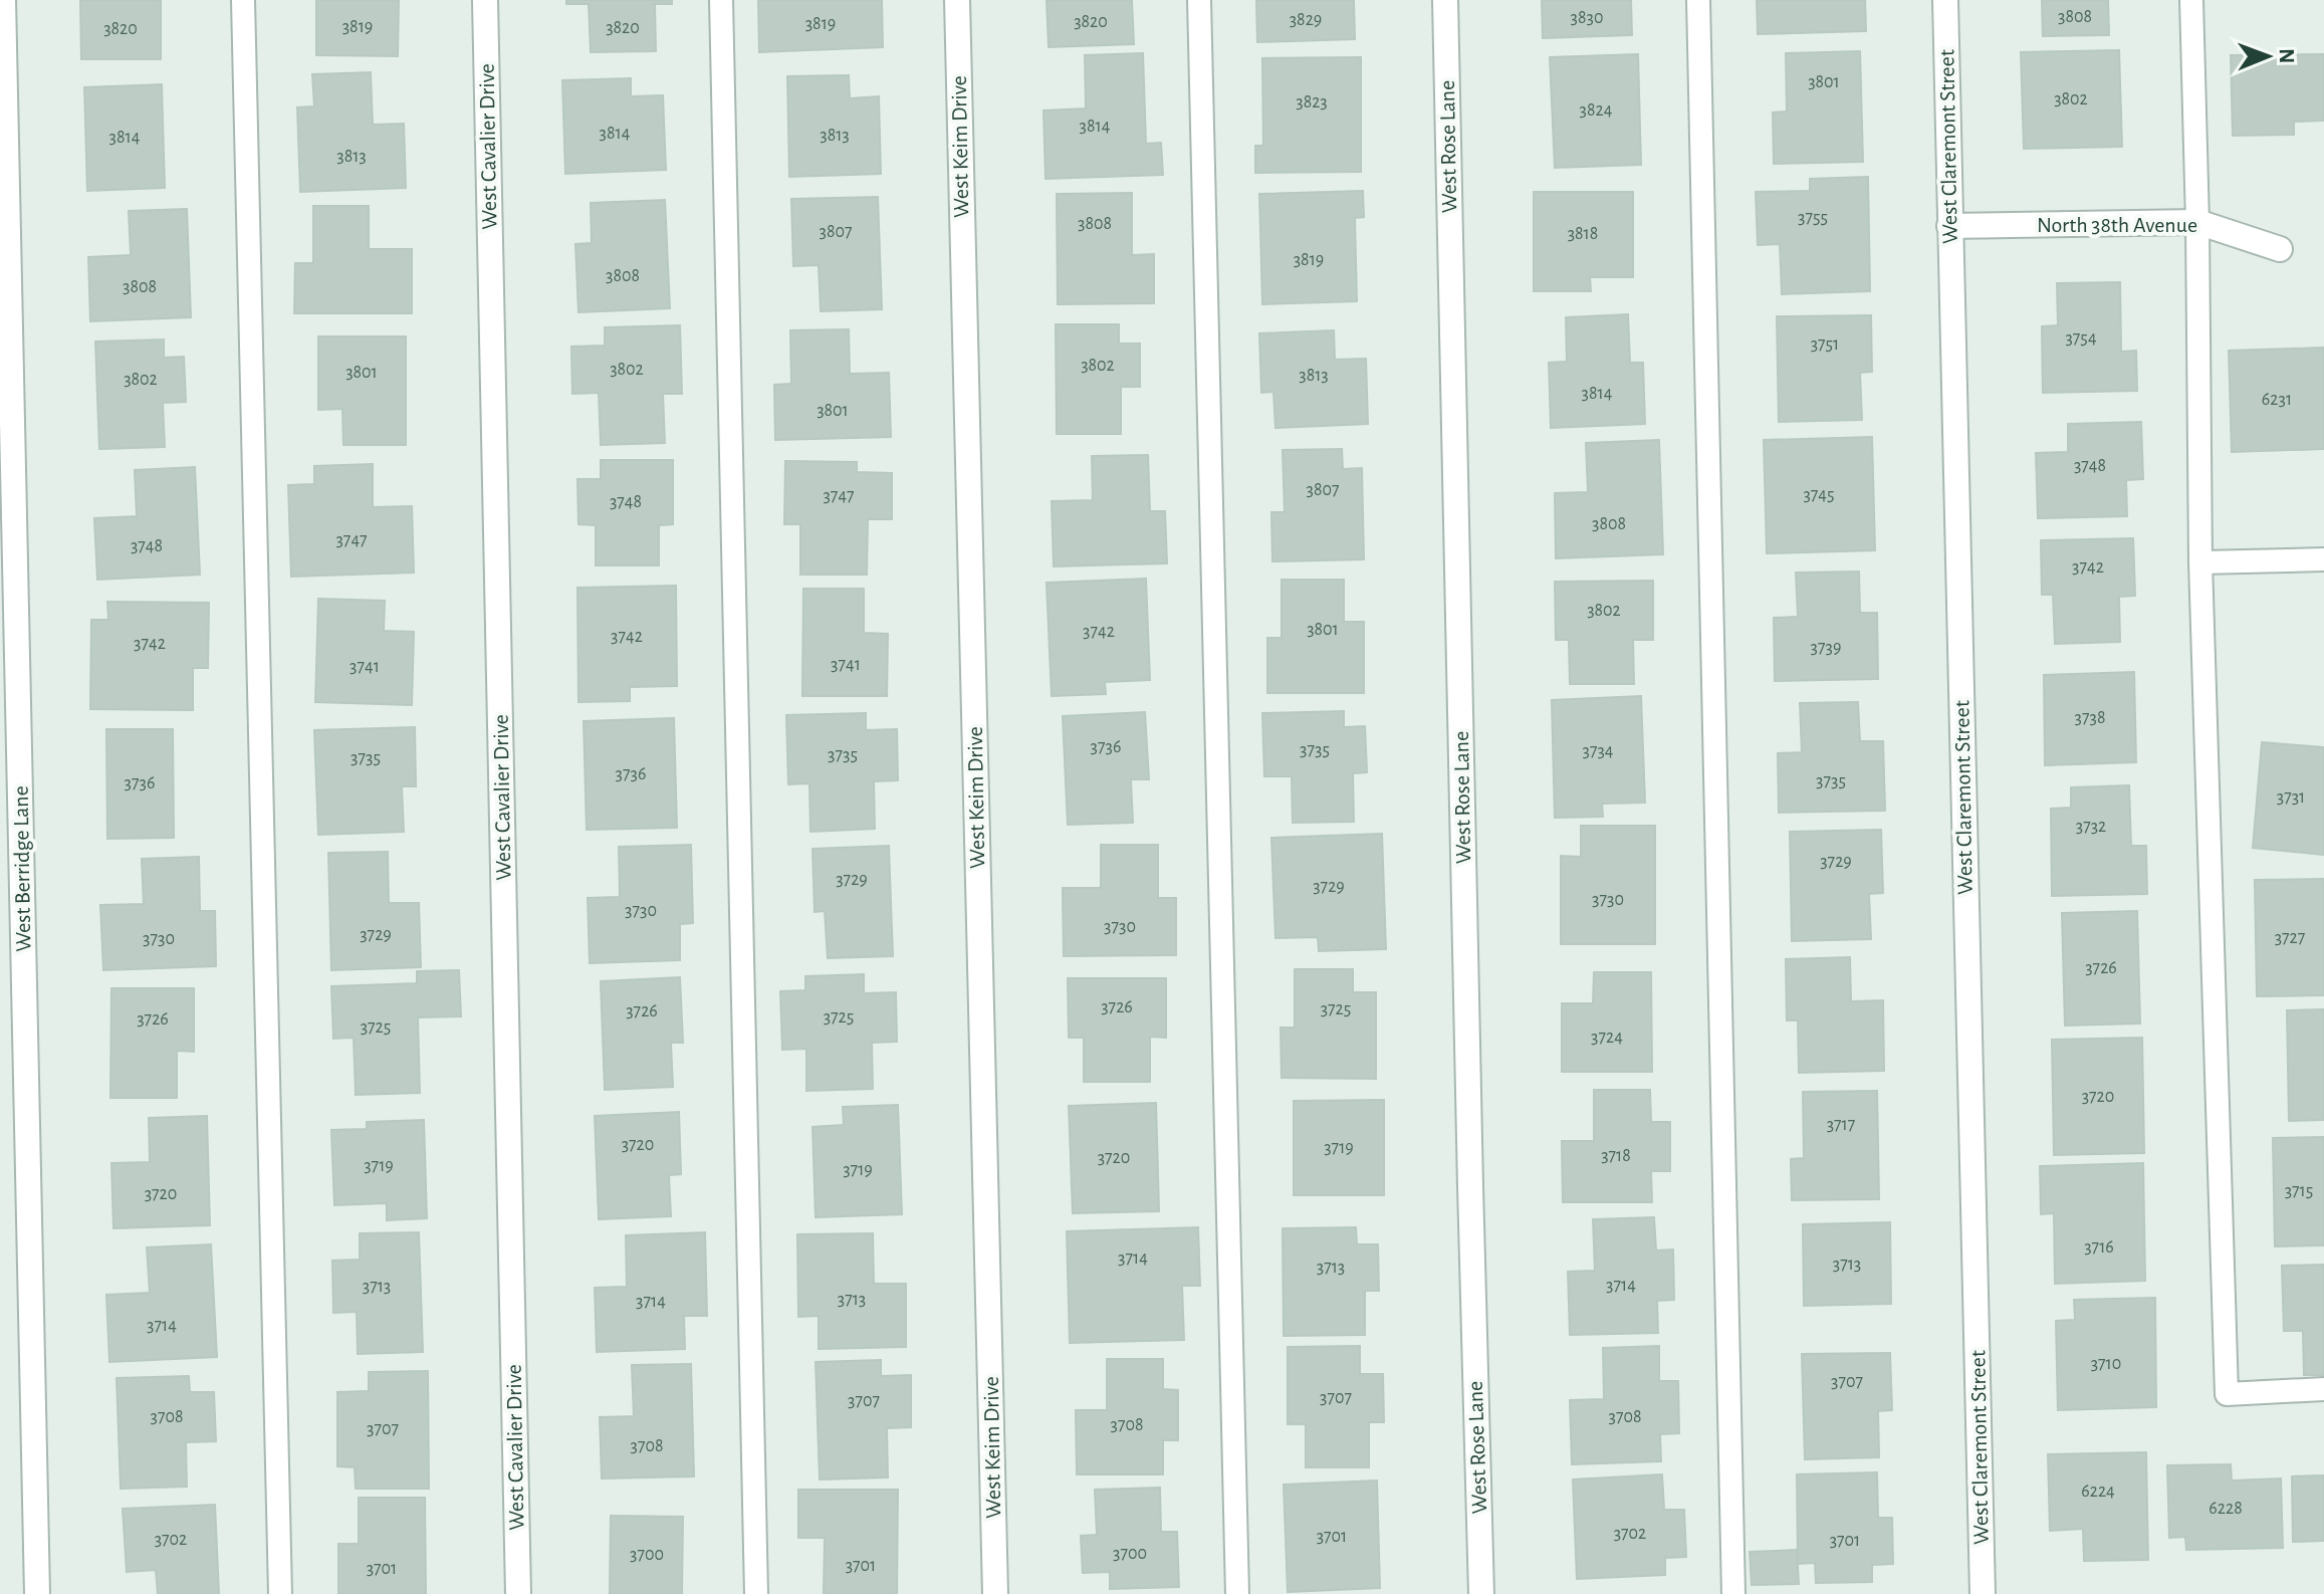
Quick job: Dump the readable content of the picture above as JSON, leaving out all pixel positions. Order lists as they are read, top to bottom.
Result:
{
  "streets": {
    "street": [
      "West Cavalier Drive",
      "West Keim Drive",
      "West Rose Lane",
      "West Claremont Street",
      "North 38th Avenue",
      "West Berridge Lane"
    ]
  },
  "crossings": [
    ["West Claremont Street", "North 38th Avenue"]
  ],
  "house_numbers": [
    "3808",
    "3830",
    "3829",
    "3820",
    "3819",
    "3819",
    "3820",
    "3820",
    "3801",
    "3802",
    "3823",
    "3824",
    "3814",
    "3814",
    "3813",
    "3814",
    "3813",
    "3755",
    "3808",
    "3807",
    "3818",
    "3819",
    "3808",
    "3808",
    "3754",
    "3751",
    "3802",
    "3802",
    "3801",
    "3813",
    "3802",
    "3814",
    "6231",
    "3801",
    "3748",
    "3807",
    "3745",
    "3747",
    "3748",
    "3808",
    "3747",
    "3748",
    "3742",
    "3802",
    "3801",
    "3742",
    "3742",
    "3742",
    "3739",
    "3741",
    "3741",
    "3738",
    "3736",
    "3735",
    "3734",
    "3735",
    "3735",
    "3736",
    "3735",
    "3736",
    "3731",
    "3732",
    "3729",
    "3729",
    "3729",
    "3730",
    "3730",
    "3730",
    "3729",
    "3727",
    "3730",
    "3726",
    "3726",
    "3725",
    "3726",
    "3725",
    "3726",
    "3725",
    "3724",
    "3720",
    "3717",
    "3720",
    "3719",
    "3718",
    "3720",
    "3719",
    "3719",
    "3715",
    "3720",
    "3716",
    "3714",
    "3713",
    "3713",
    "3714",
    "3713",
    "3713",
    "3714",
    "3714",
    "3710",
    "3707",
    "3707",
    "3707",
    "3708",
    "3708",
    "3708",
    "3707",
    "3708",
    "6224",
    "6228",
    "3702",
    "3701",
    "3702",
    "3701",
    "3700",
    "3700",
    "3701",
    "3701"
  ],
  "north": "right"
}
